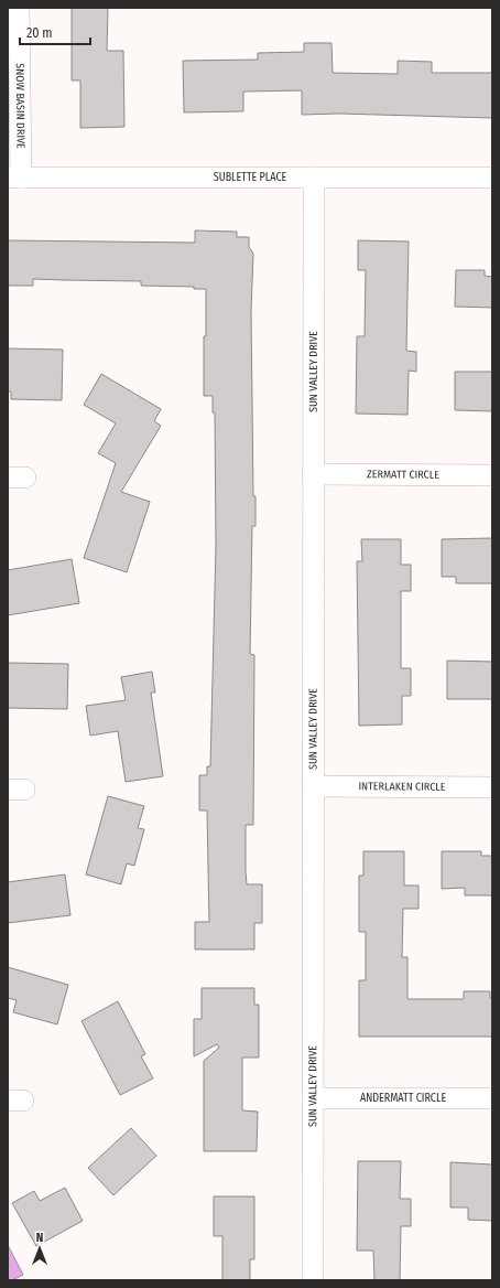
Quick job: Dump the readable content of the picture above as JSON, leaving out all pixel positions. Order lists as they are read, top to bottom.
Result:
{
  "streets": {
    "street": [
      "SNOW BASIN DRIVE",
      "SUBLETTE PLACE",
      "SUN VALLEY DRIVE",
      "ZERMATT CIRCLE",
      "INTERLAKEN CIRCLE",
      "ANDERMATT CIRCLE"
    ]
  },
  "crossings": [
    ["SNOW BASIN DRIVE", "SUBLETTE PLACE"],
    ["SUBLETTE PLACE", "SUN VALLEY DRIVE"],
    ["SUN VALLEY DRIVE", "ZERMATT CIRCLE"],
    ["SUN VALLEY DRIVE", "INTERLAKEN CIRCLE"],
    ["SUN VALLEY DRIVE", "ANDERMATT CIRCLE"]
  ],
  "scale_bar": "20 m",
  "north": "top"
}
